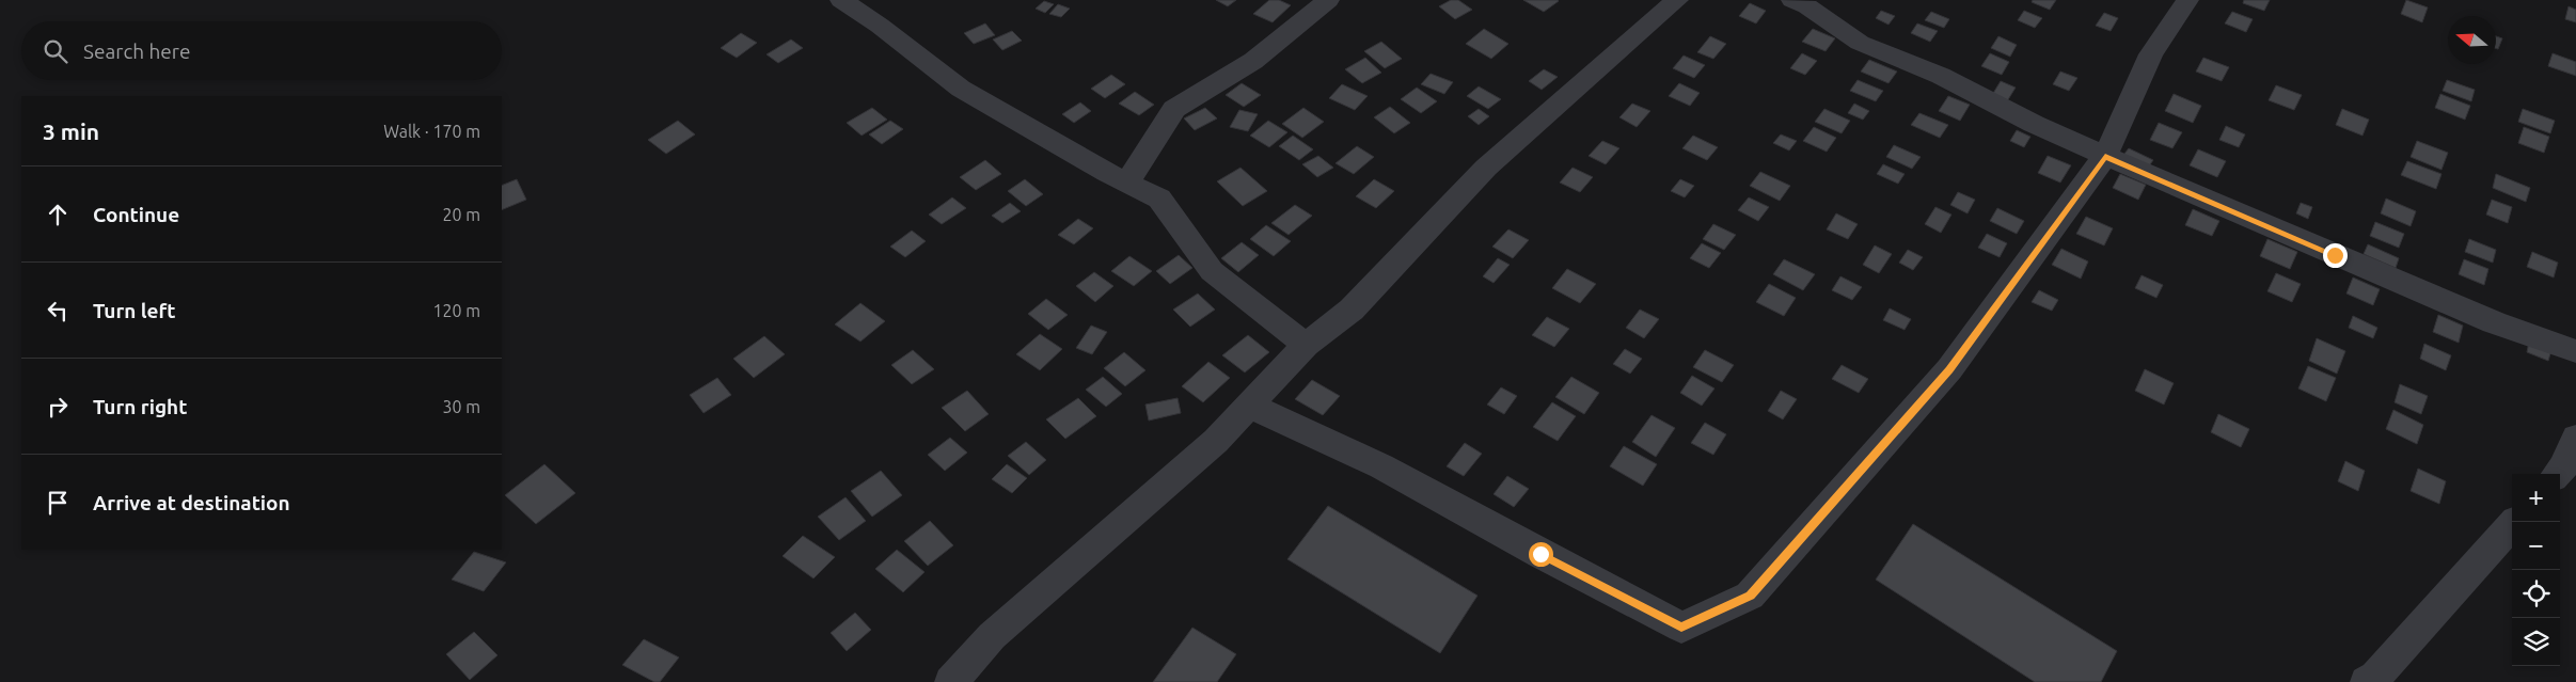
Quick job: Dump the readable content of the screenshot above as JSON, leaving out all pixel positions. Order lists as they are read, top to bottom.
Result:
{
  "north": "left",
  "page": {
    "search": "Search here",
    "heading": ["3 min", "Walk · 170 m"],
    "list": [
      ["Continue", "20 m"],
      ["Turn left", "120 m"],
      ["Turn right", "30 m"],
      "Arrive at destination"
    ],
    "map_buttons": ["+", "−"]
  }
}
